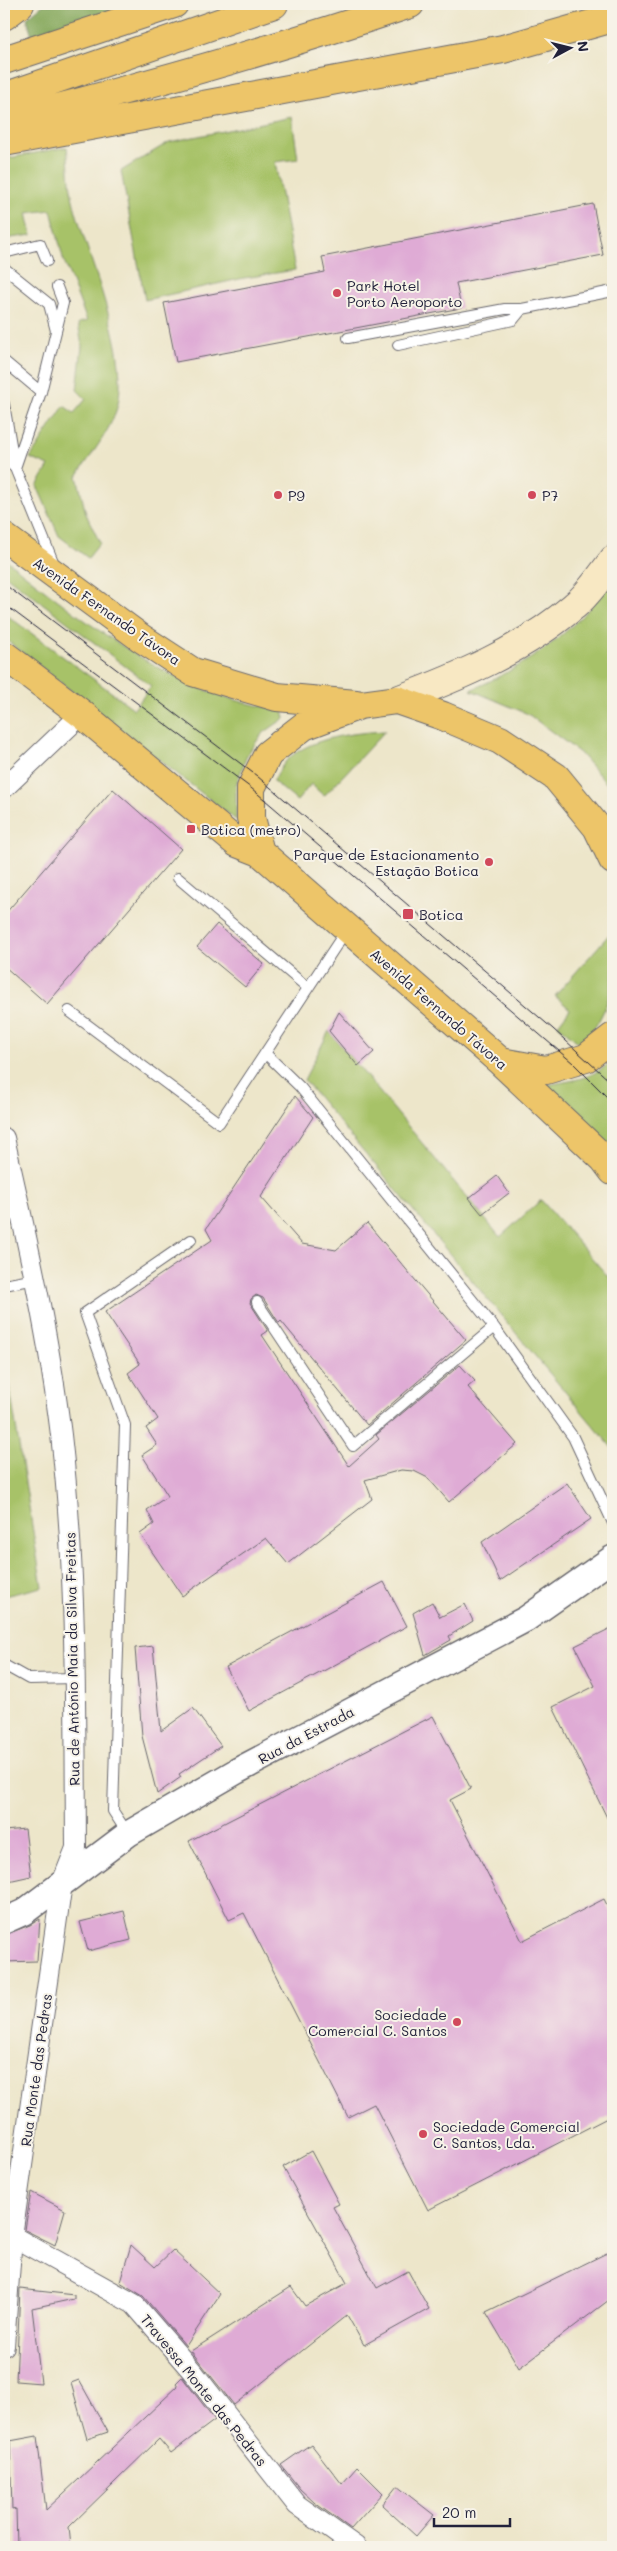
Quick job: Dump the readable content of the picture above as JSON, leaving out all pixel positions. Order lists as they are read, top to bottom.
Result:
{
  "streets": {
    "main road": ["Avenida Fernando Távora"],
    "street": [
      "Rua de António Maia da Silva Freitas",
      "Rua da Estrada",
      "Rua Monte das Pedras",
      "Travessa Monte das Pedras"
    ]
  },
  "crossings": [
    ["Rua de António Maia da Silva Freitas", "Rua da Estrada"],
    ["Rua de António Maia da Silva Freitas", "Rua Monte das Pedras"],
    ["Rua da Estrada", "Rua Monte das Pedras"],
    ["Rua Monte das Pedras", "Travessa Monte das Pedras"]
  ],
  "places": {
    "other": [
      "Park Hotel Porto Aeroporto",
      "P9",
      "P7",
      "Parque de Estacionamento Estação Botica",
      "Sociedade Comercial C. Santos",
      "Sociedade Comercial C. Santos, Lda."
    ],
    "transit": ["Botica (metro)", "Botica"]
  },
  "scale_bar": "20 m",
  "north": "right"
}
